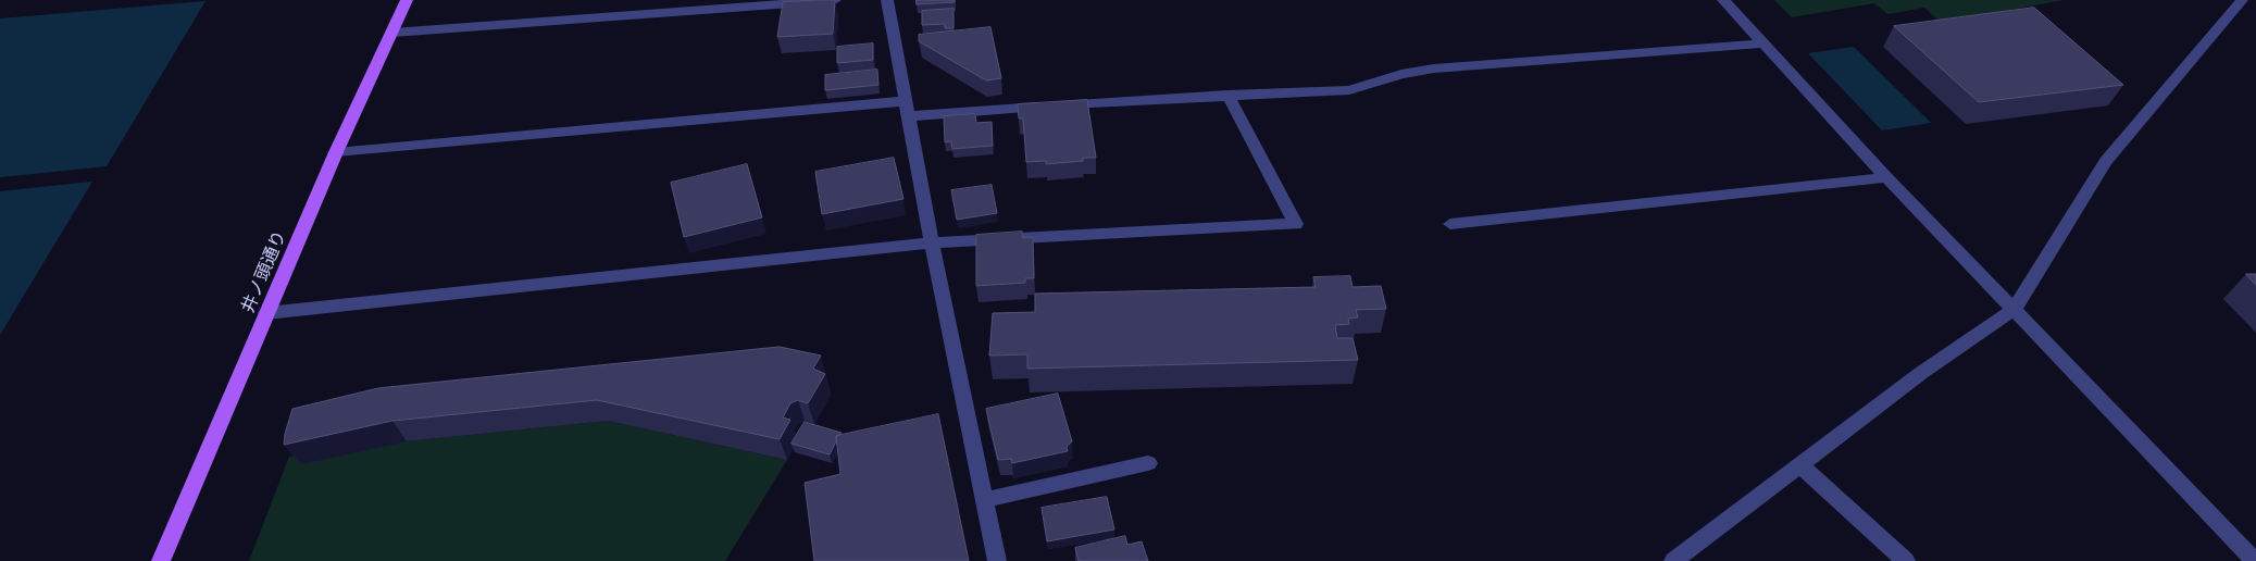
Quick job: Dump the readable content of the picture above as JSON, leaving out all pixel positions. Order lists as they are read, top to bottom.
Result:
{
  "streets": {
    "main road": ["井ノ頭通り"]
  }
}
